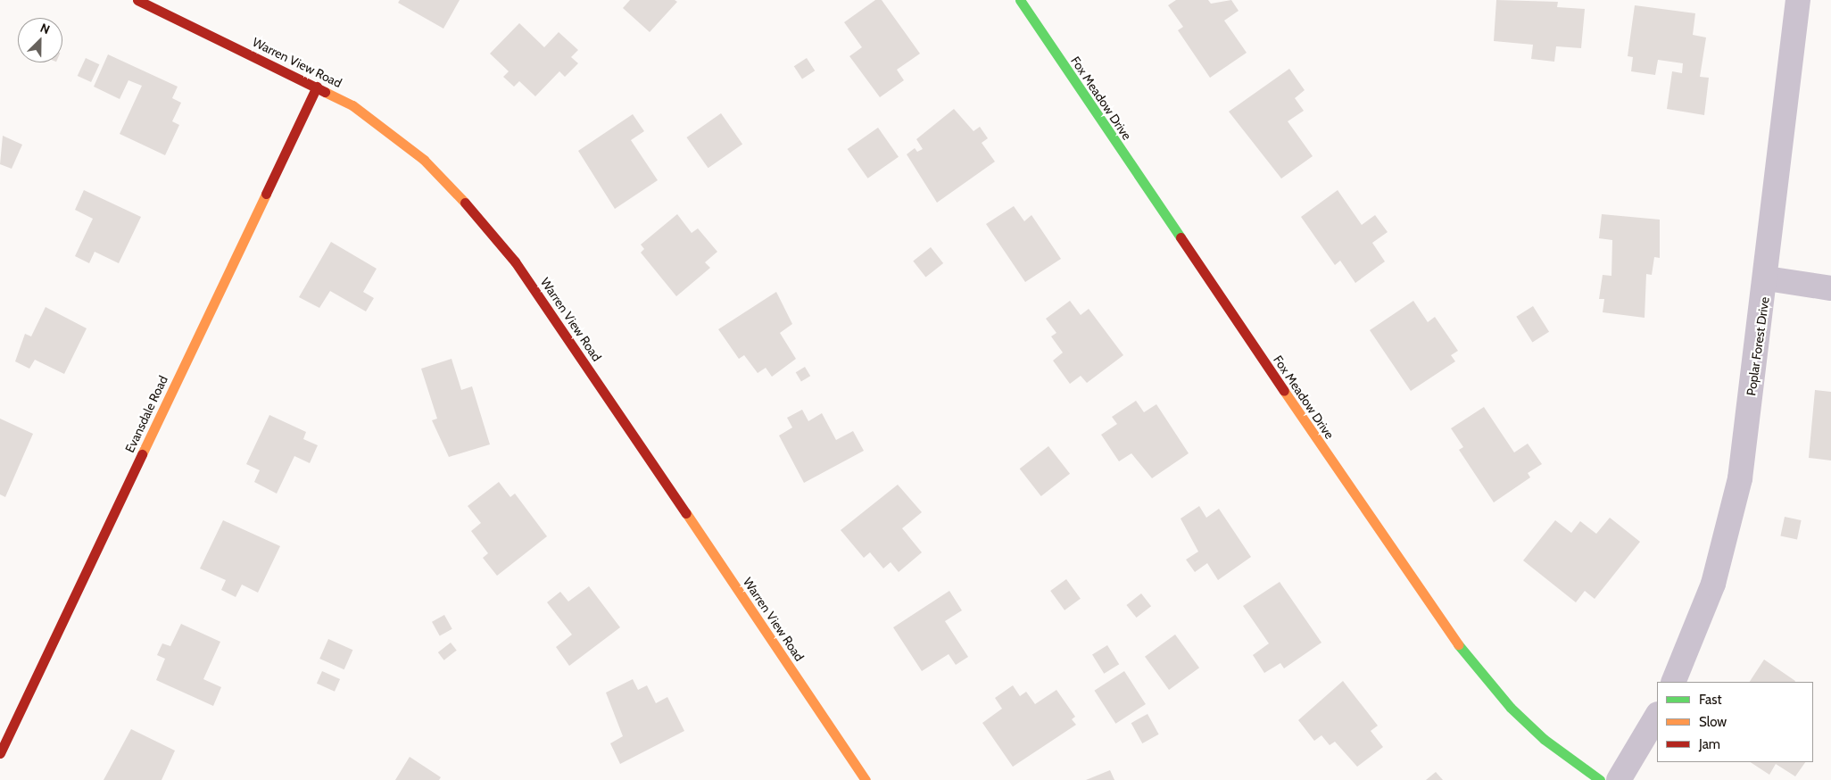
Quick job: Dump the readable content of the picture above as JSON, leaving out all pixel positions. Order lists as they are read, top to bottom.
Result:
{
  "streets": {
    "street": [
      "Warren View Road",
      "Fox Meadow Drive",
      "Poplar Forest Drive",
      "Evansdale Road"
    ]
  },
  "crossings": [
    ["Warren View Road", "Evansdale Road"]
  ],
  "legend": ["Fast", "Slow", "Jam"],
  "north": "top right"
}
